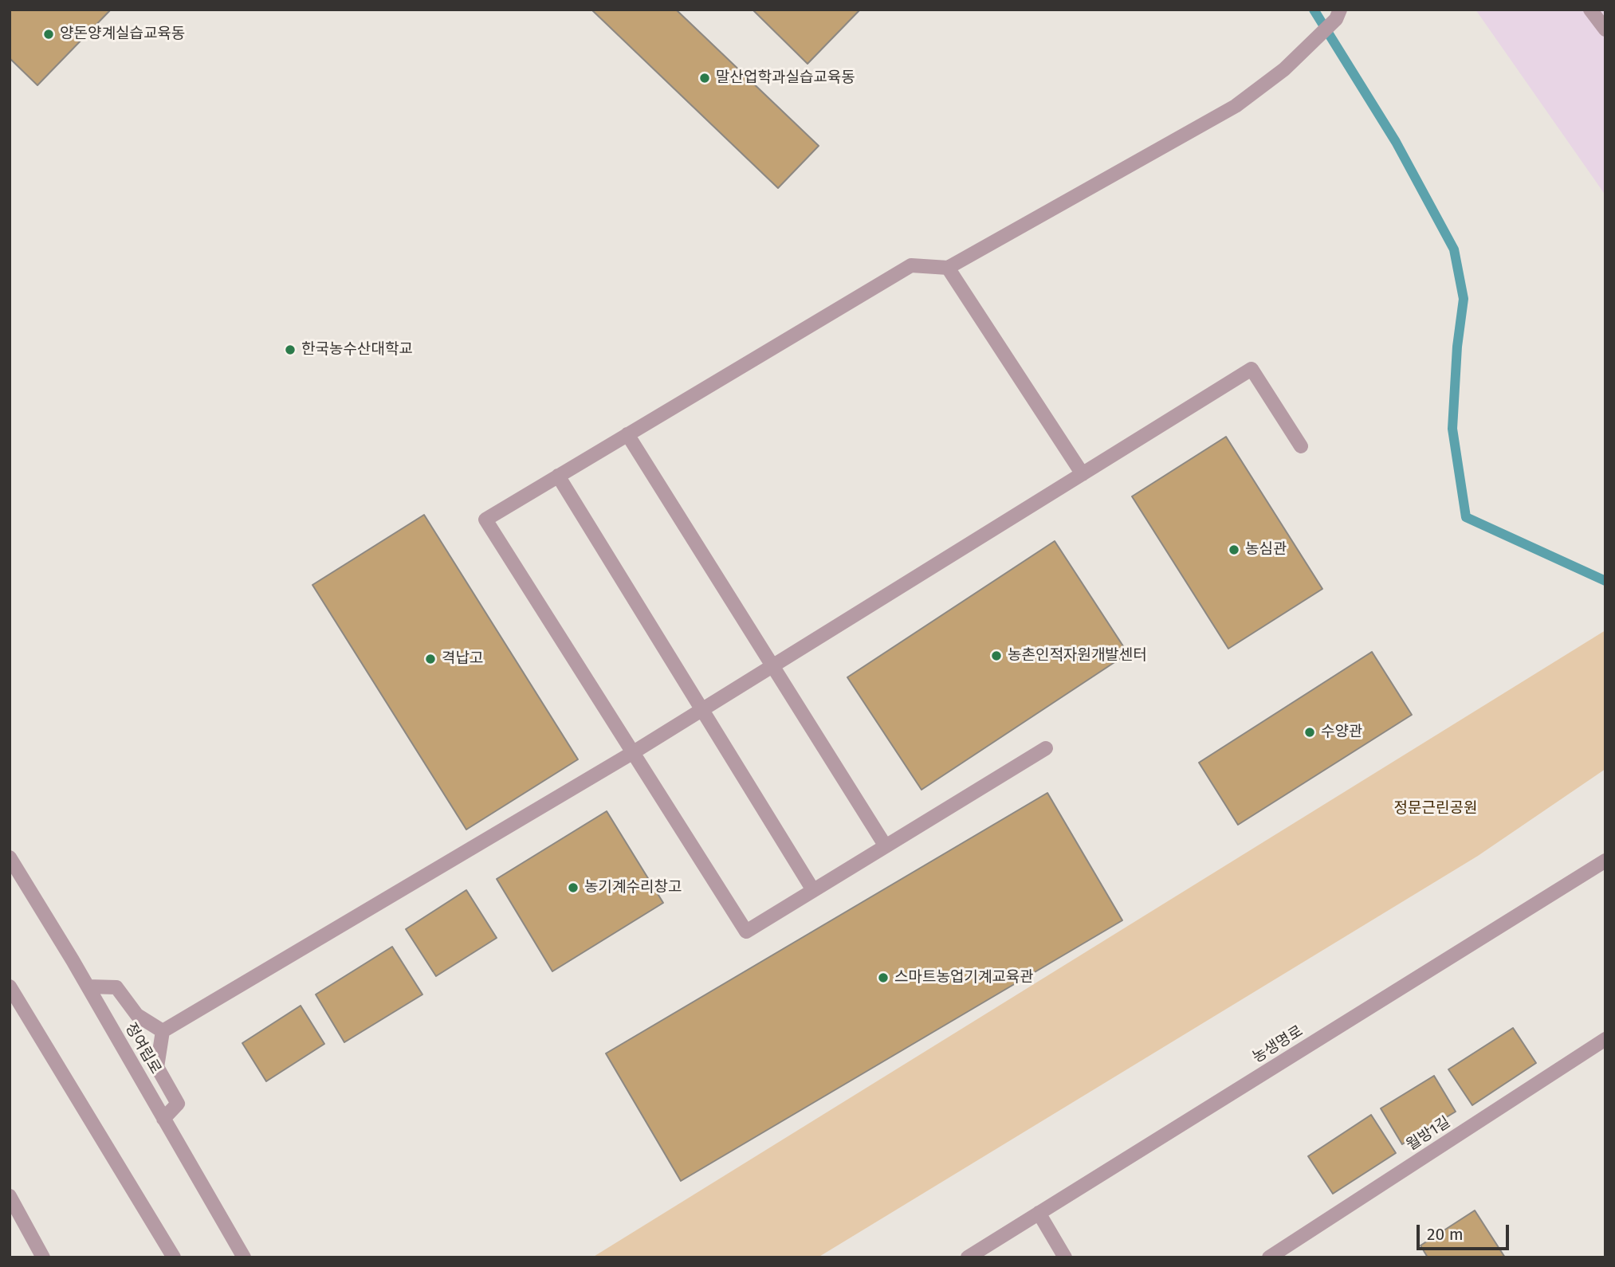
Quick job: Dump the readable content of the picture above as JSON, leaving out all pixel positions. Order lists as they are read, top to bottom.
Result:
{
  "streets": {
    "street": ["농생명로", "정여립로", "월방1길"]
  },
  "parks": ["정문근린공원"],
  "places": [
    "양돈양계실습교육동",
    "말산업학과실습교육동",
    "한국농수산대학교",
    "농심관",
    "농촌인적자원개발센터",
    "격납고",
    "수양관",
    "농기계수리창고",
    "스마트농업기계교육관"
  ],
  "scale_bar": "20 m"
}
